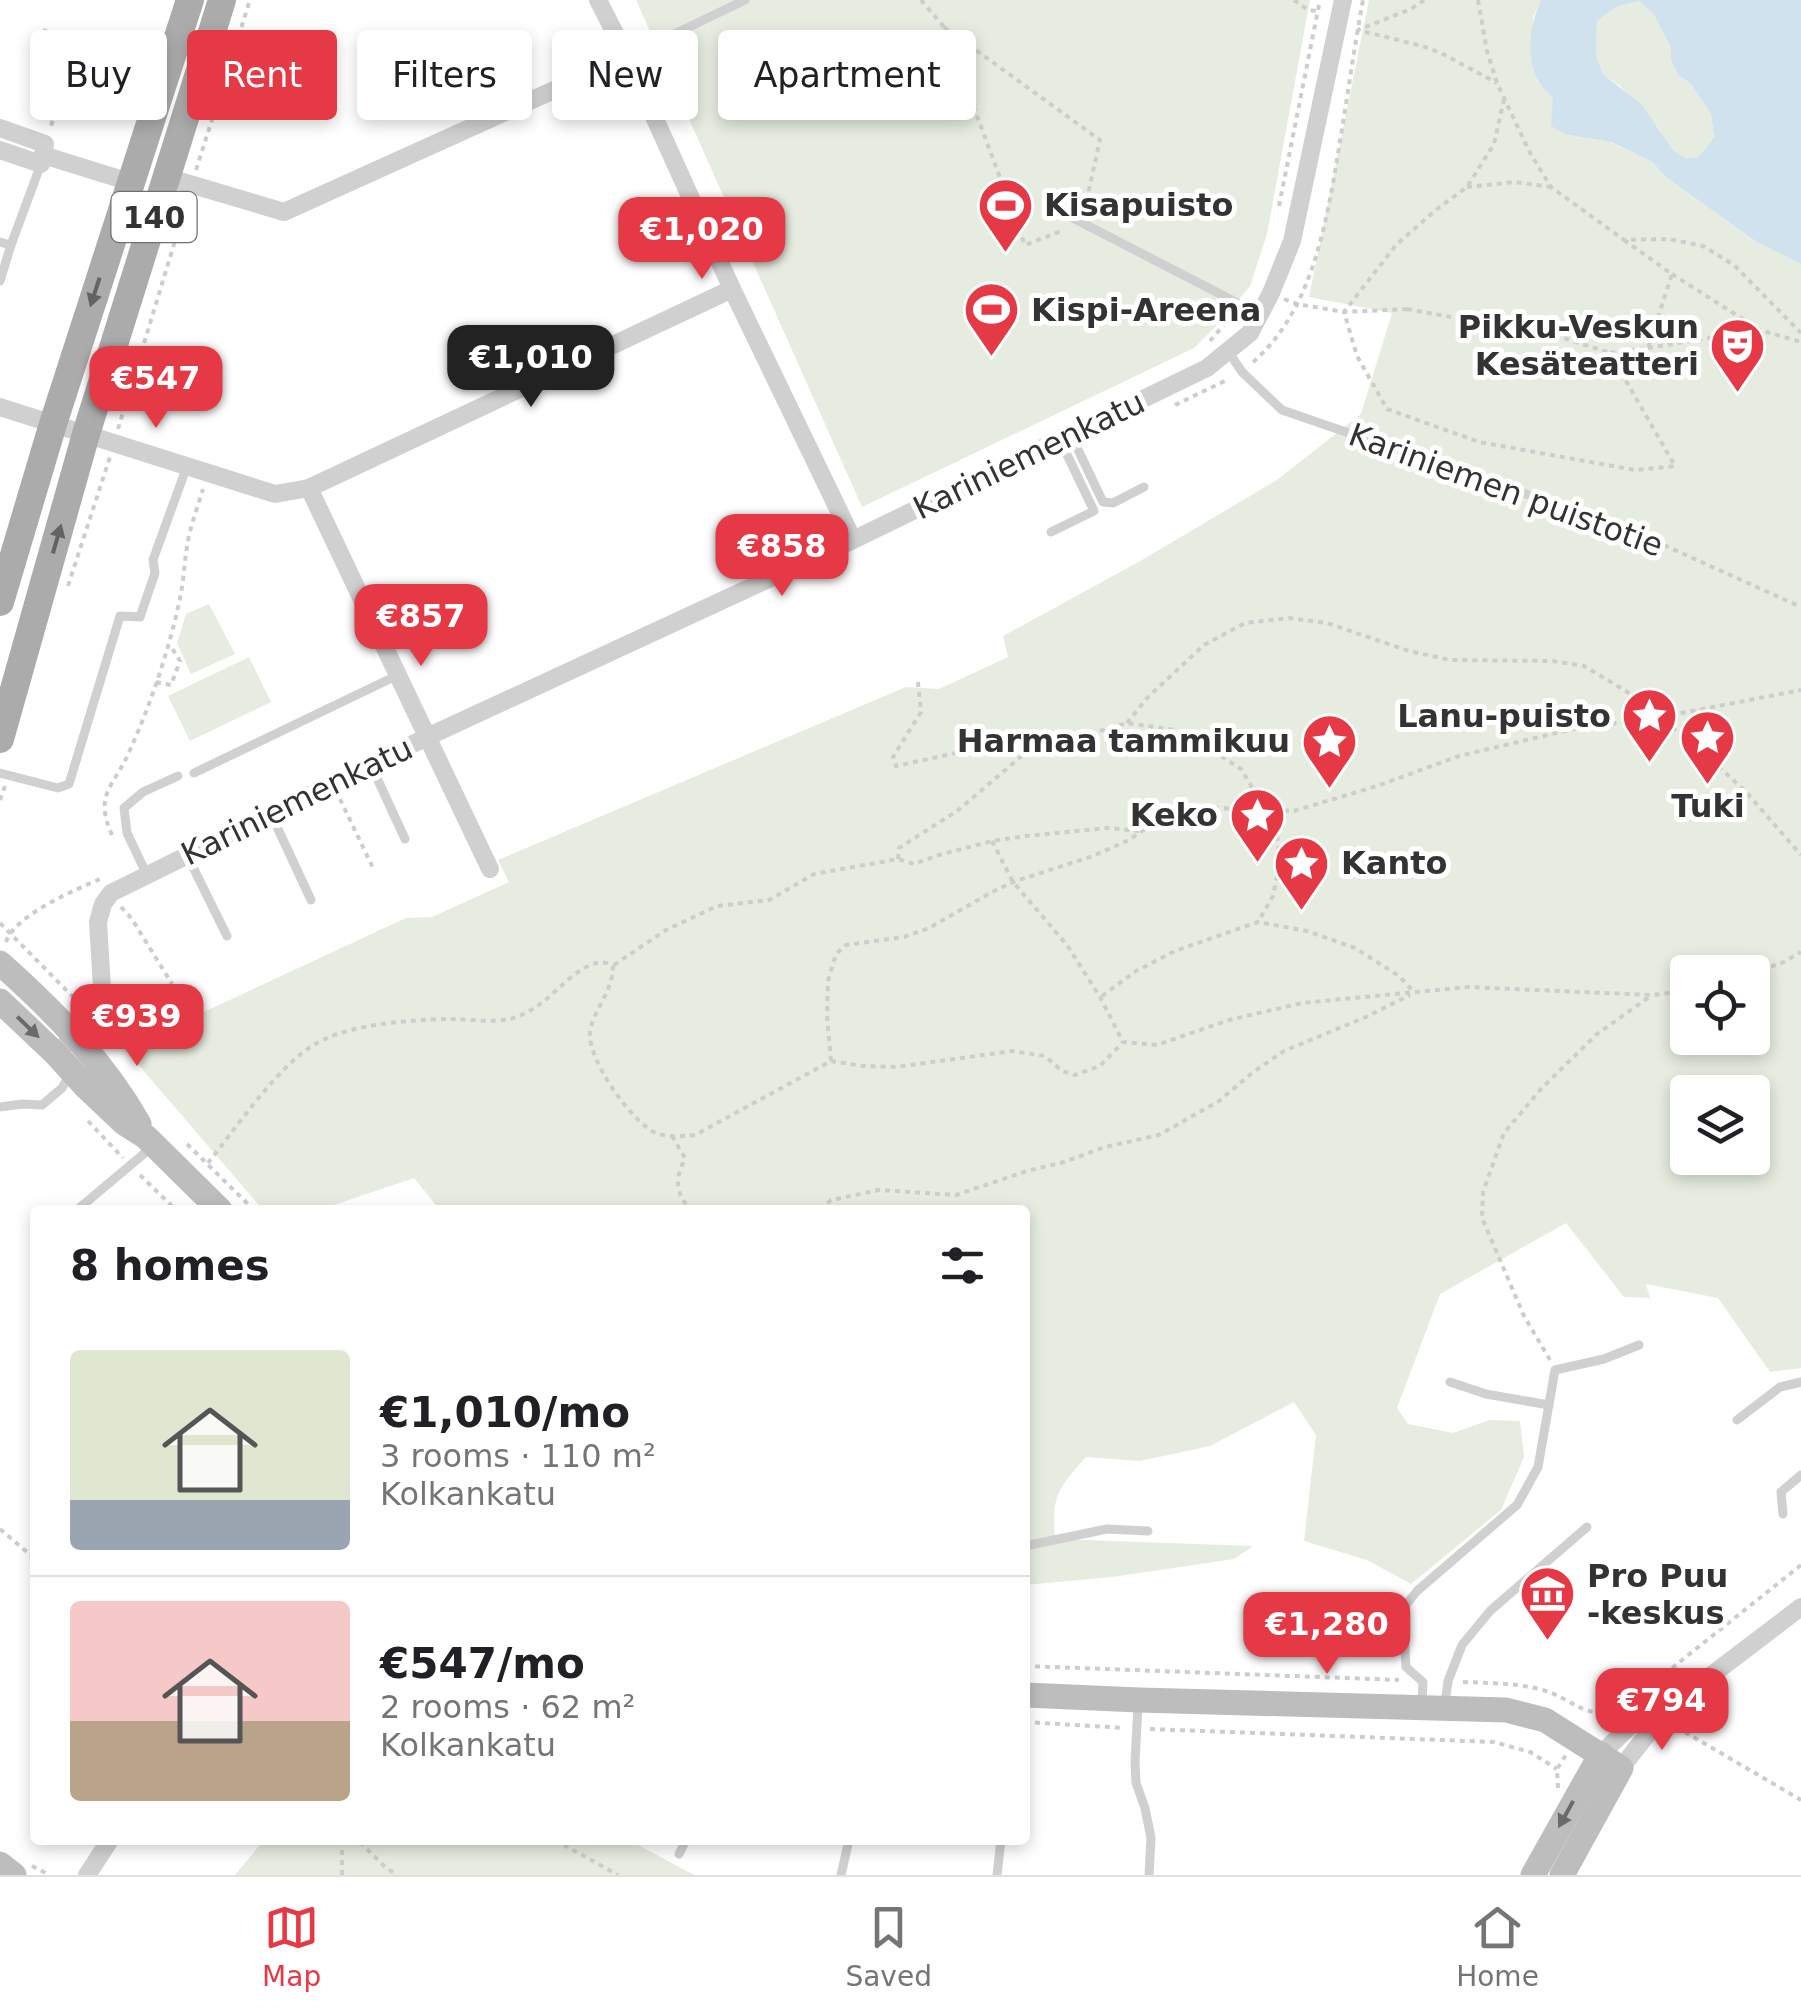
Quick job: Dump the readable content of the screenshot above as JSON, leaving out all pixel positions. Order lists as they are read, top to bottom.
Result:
{
  "streets": {
    "main road": ["140"],
    "street": ["Kariniemenkatu"],
    "lane": ["Kariniemen puistotie"]
  },
  "crossings": [
    ["Kariniemenkatu", "Kariniemen puistotie"]
  ],
  "places": {
    "sports": ["Kisapuisto", "Kispi-Areena"],
    "theatre": ["Pikku-Veskun Kesäteatteri"],
    "place": [
      "Lanu-puisto",
      "Tuki",
      "Harmaa tammikuu",
      "Keko",
      "Kanto"
    ],
    "museum": ["Pro Puu -keskus"]
  },
  "page": {
    "chip": [
      "Buy",
      "Rent",
      "Filters",
      "New",
      "Apartment"
    ],
    "price": [
      "€1,020",
      "€1,010",
      "€547",
      "€858",
      "€857",
      "€939",
      "€1,280",
      "€794"
    ],
    "heading": "8 homes",
    "list": [
      {
        "name": "€1,010/mo",
        "note": "3 rooms · 110 m² · Kolkankatu"
      },
      {
        "name": "€547/mo",
        "note": "2 rooms · 62 m² · Kolkankatu"
      }
    ],
    "tabs": ["Map", "Saved", "Home"]
  }
}
